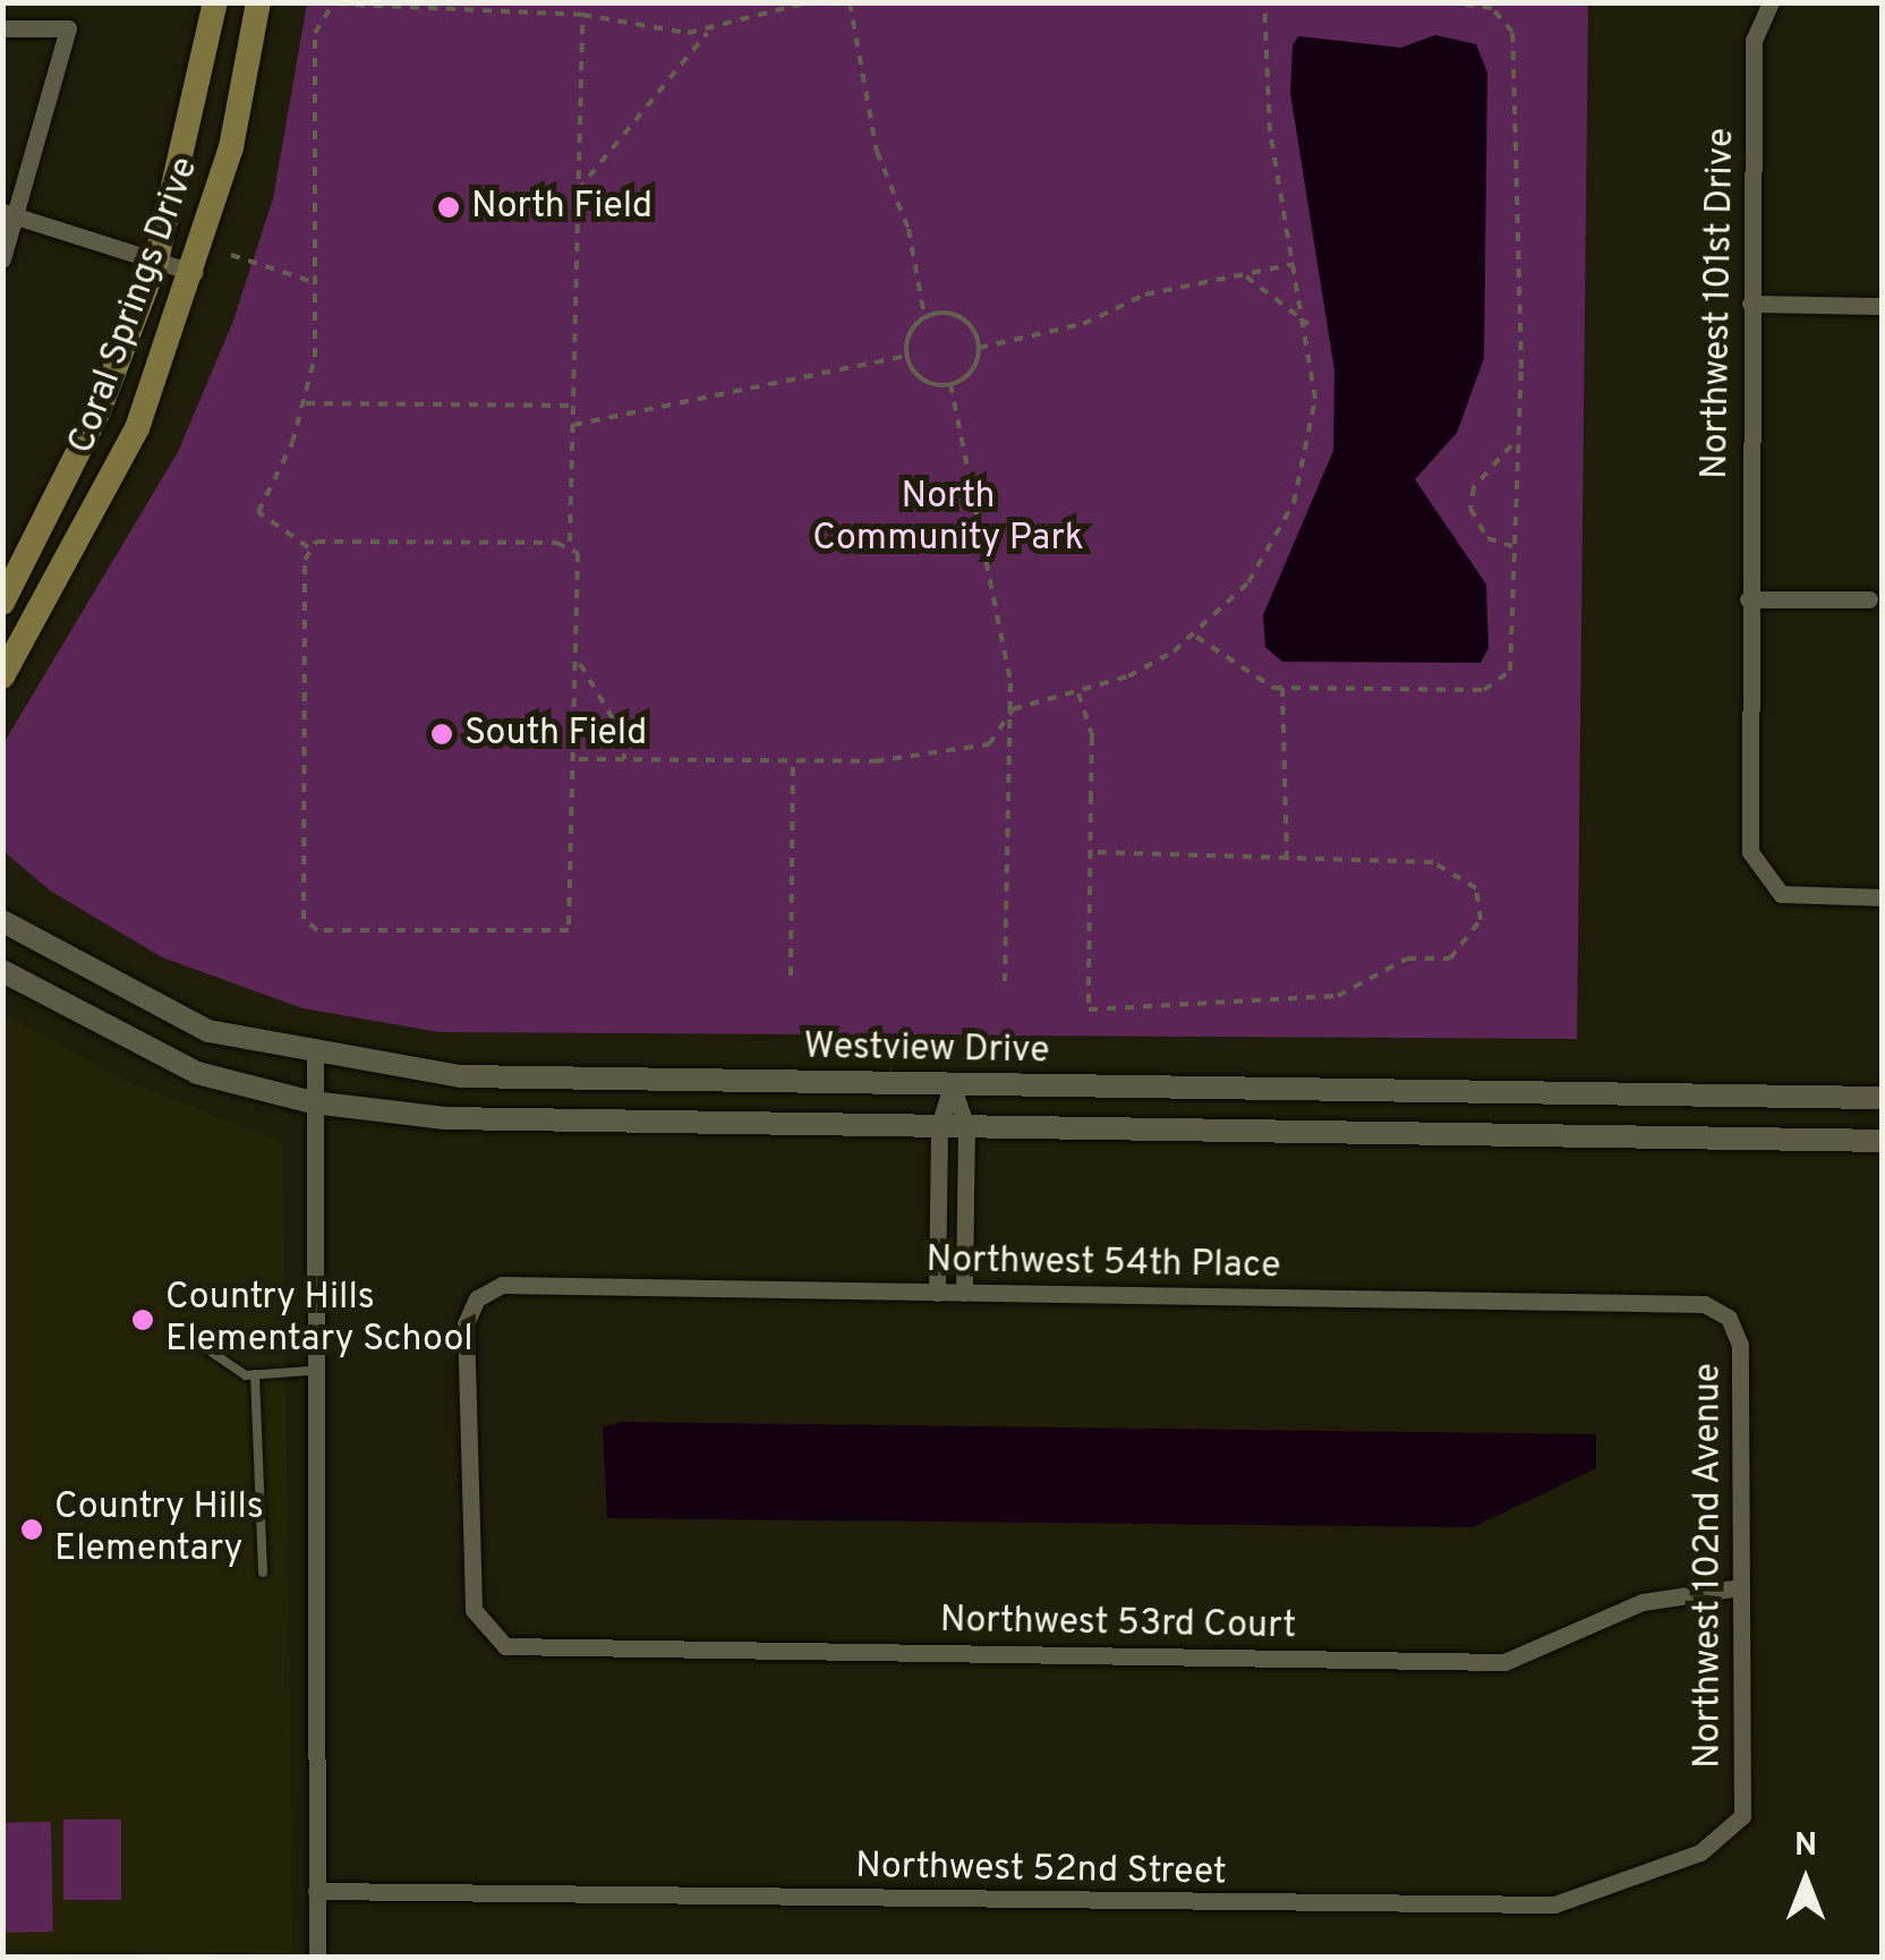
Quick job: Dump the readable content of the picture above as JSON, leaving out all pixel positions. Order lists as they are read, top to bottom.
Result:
{
  "streets": {
    "main road": ["Coral Springs Drive"],
    "street": [
      "Northwest 101st Drive",
      "Westview Drive",
      "Northwest 54th Place",
      "Northwest 102nd Avenue",
      "Northwest 53rd Court",
      "Northwest 52nd Street"
    ]
  },
  "crossings": [
    ["Northwest 54th Place", "Northwest 102nd Avenue"],
    ["Northwest 54th Place", "Northwest 53rd Court"],
    ["Northwest 102nd Avenue", "Northwest 53rd Court"],
    ["Northwest 102nd Avenue", "Northwest 52nd Street"]
  ],
  "parks": ["North Community Park"],
  "places": [
    "North Field",
    "South Field",
    "Country Hills Elementary School",
    "Country Hills Elementary"
  ],
  "north": "top"
}
